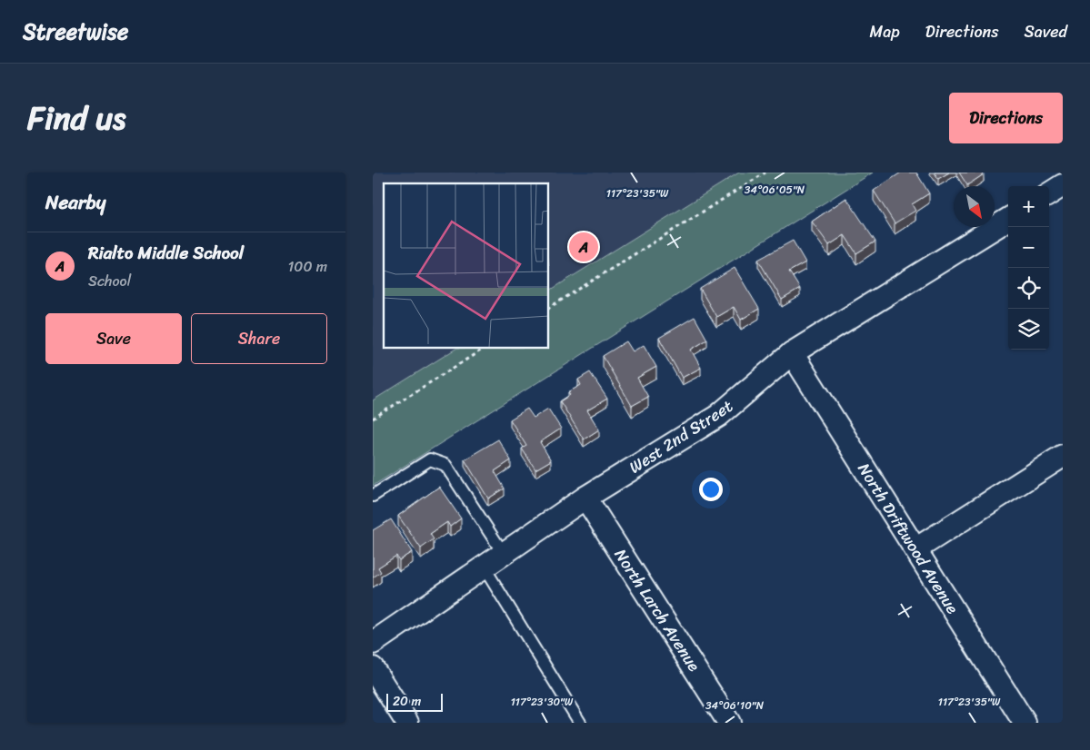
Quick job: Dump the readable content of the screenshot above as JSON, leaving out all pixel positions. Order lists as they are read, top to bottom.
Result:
{
  "streets": {
    "street": ["West 2nd Street", "North Driftwood Avenue", "North Larch Avenue"]
  },
  "crossings": [
    ["West 2nd Street", "North Driftwood Avenue"],
    ["West 2nd Street", "North Larch Avenue"]
  ],
  "scale_bar": "20 m",
  "north": "bottom right",
  "page": {
    "header": "Streetwise",
    "nav": ["Map", "Directions", "Saved"],
    "title": "Find us",
    "buttons": [
      "Directions",
      ["Save", "Share"]
    ],
    "heading": "Nearby",
    "map_buttons": ["+", "−"],
    "pins": "A",
    "list": [
      {
        "mark": "A",
        "name": "Rialto Middle School",
        "note": "School",
        "value": "100 m"
      }
    ],
    "scale": "20 m"
  },
  "coordinates": [
    "34°06'05\"N",
    "117°23'35\"W",
    "117°23'30\"W",
    "34°06'10\"N"
  ]
}
